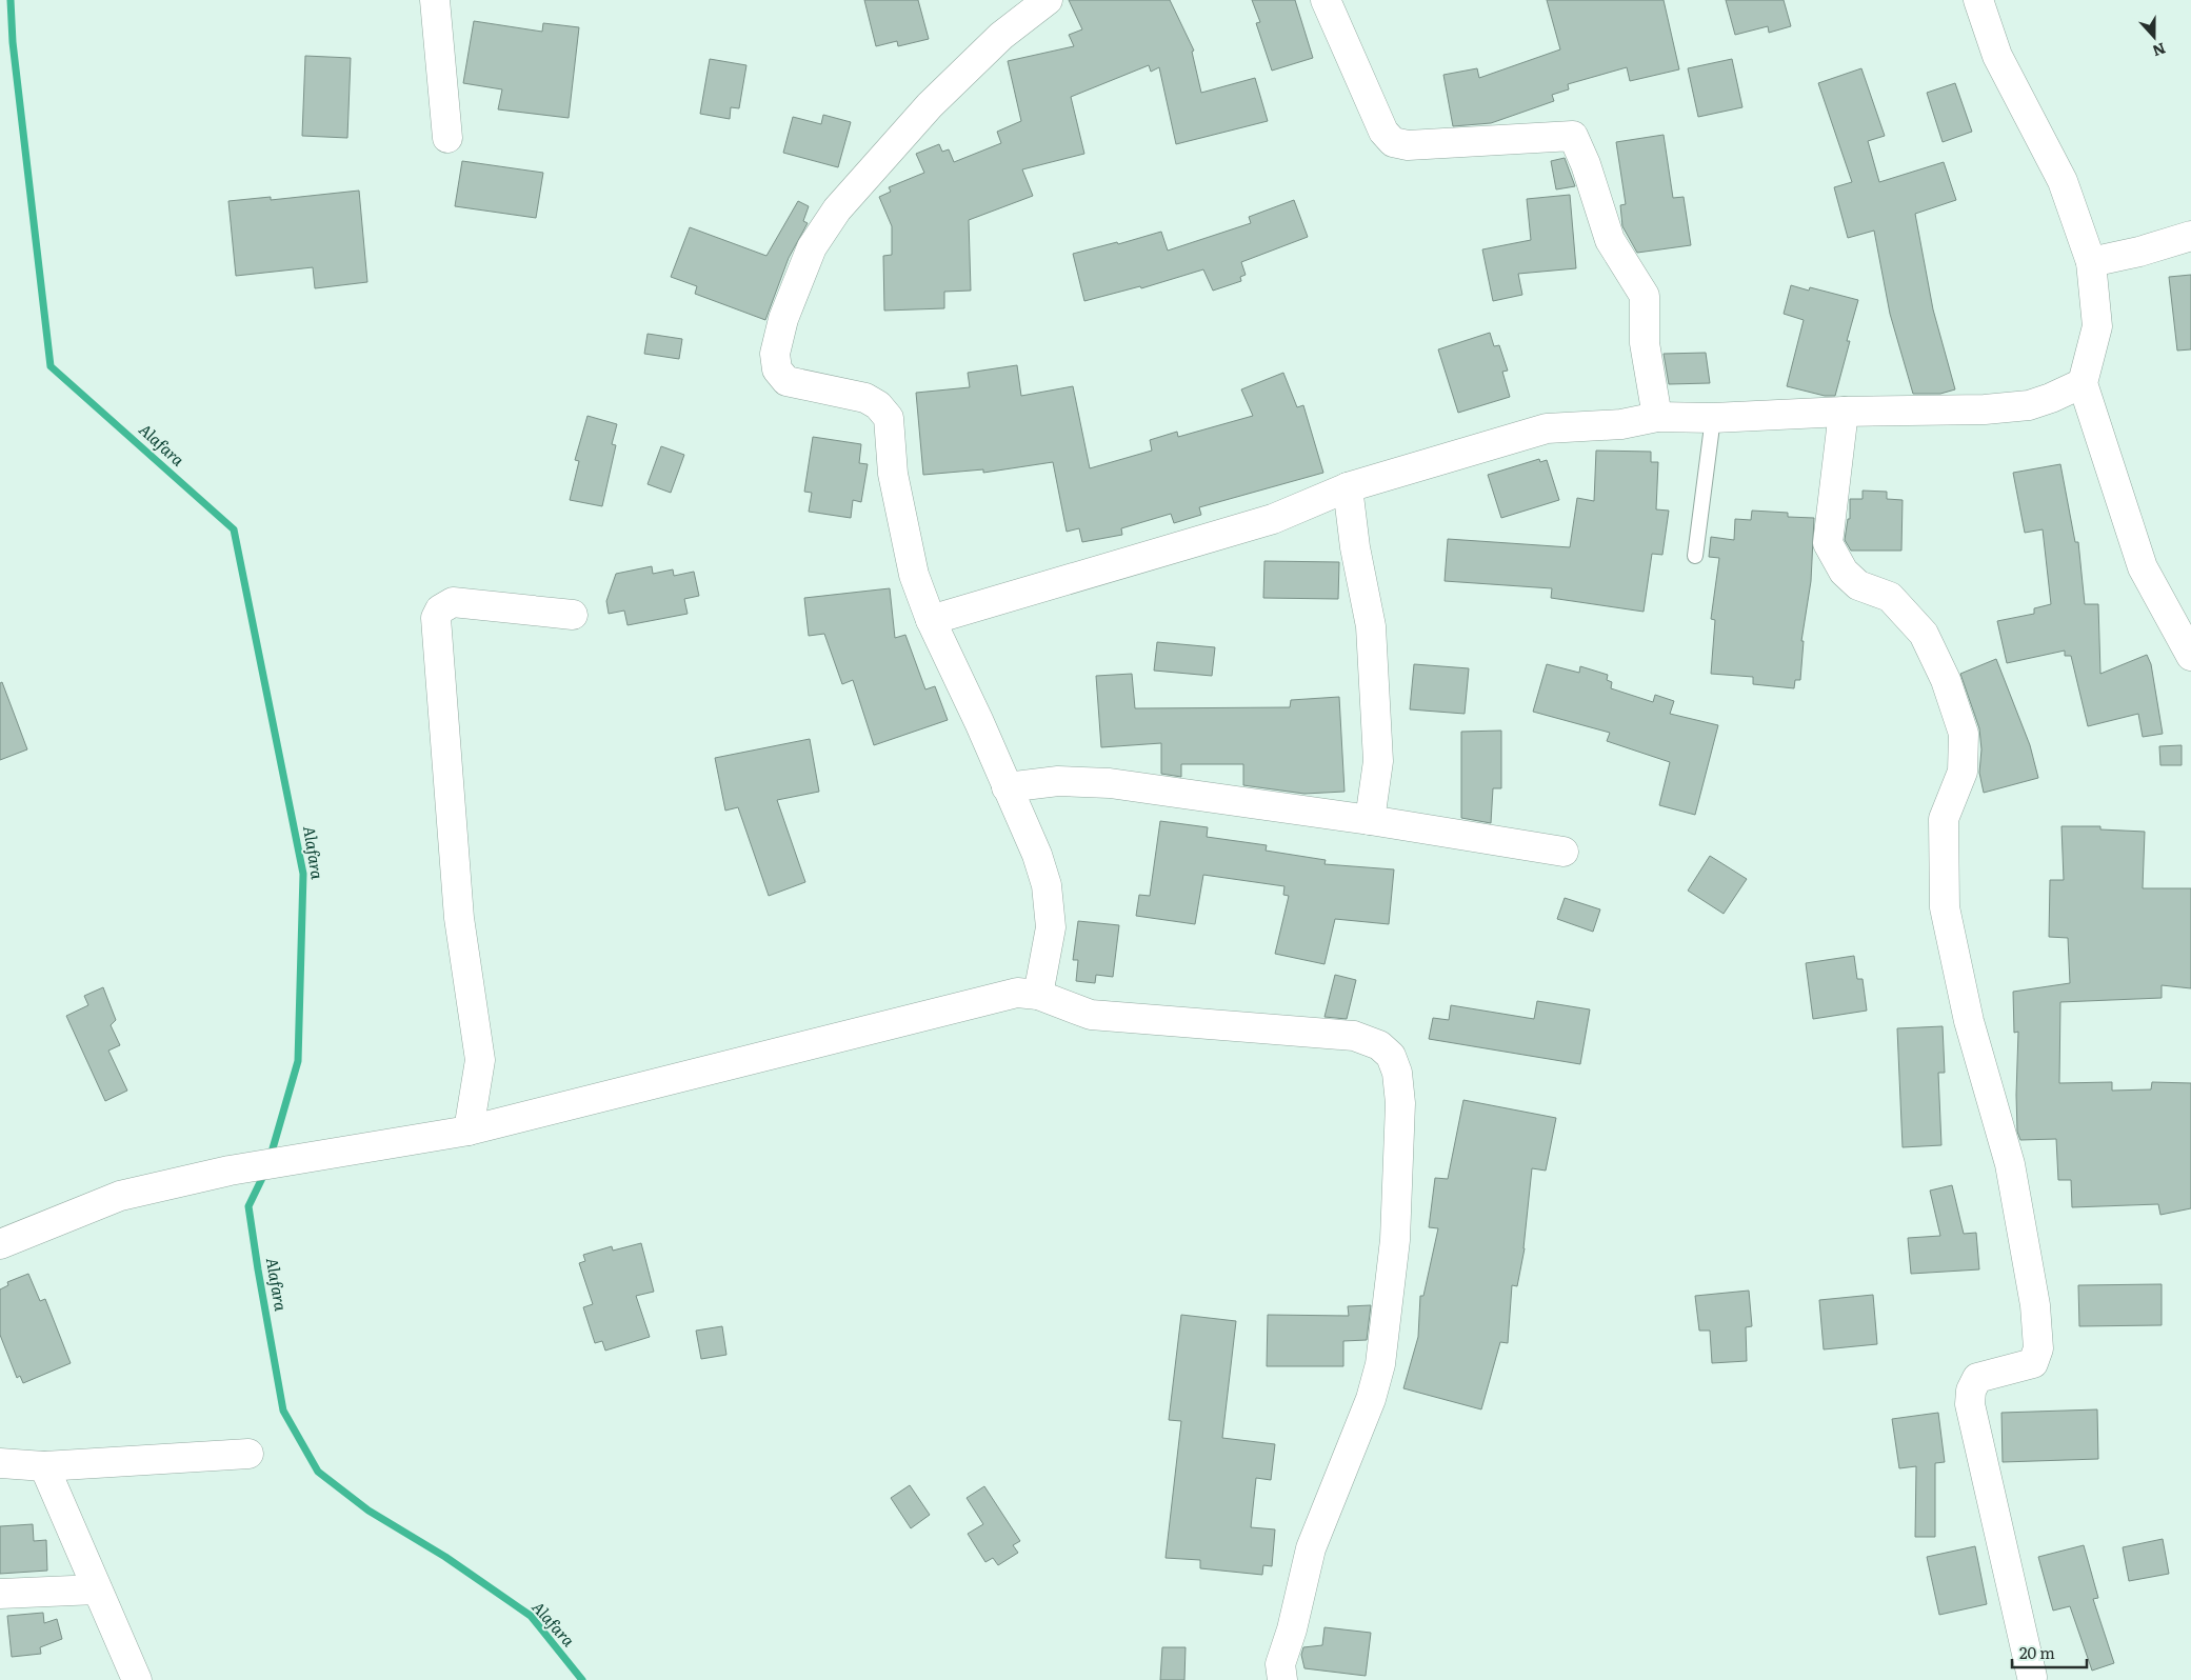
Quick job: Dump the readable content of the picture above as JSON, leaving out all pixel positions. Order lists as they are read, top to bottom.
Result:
{
  "water": ["Alafara"],
  "scale_bar": "20 m",
  "north": "bottom"
}
